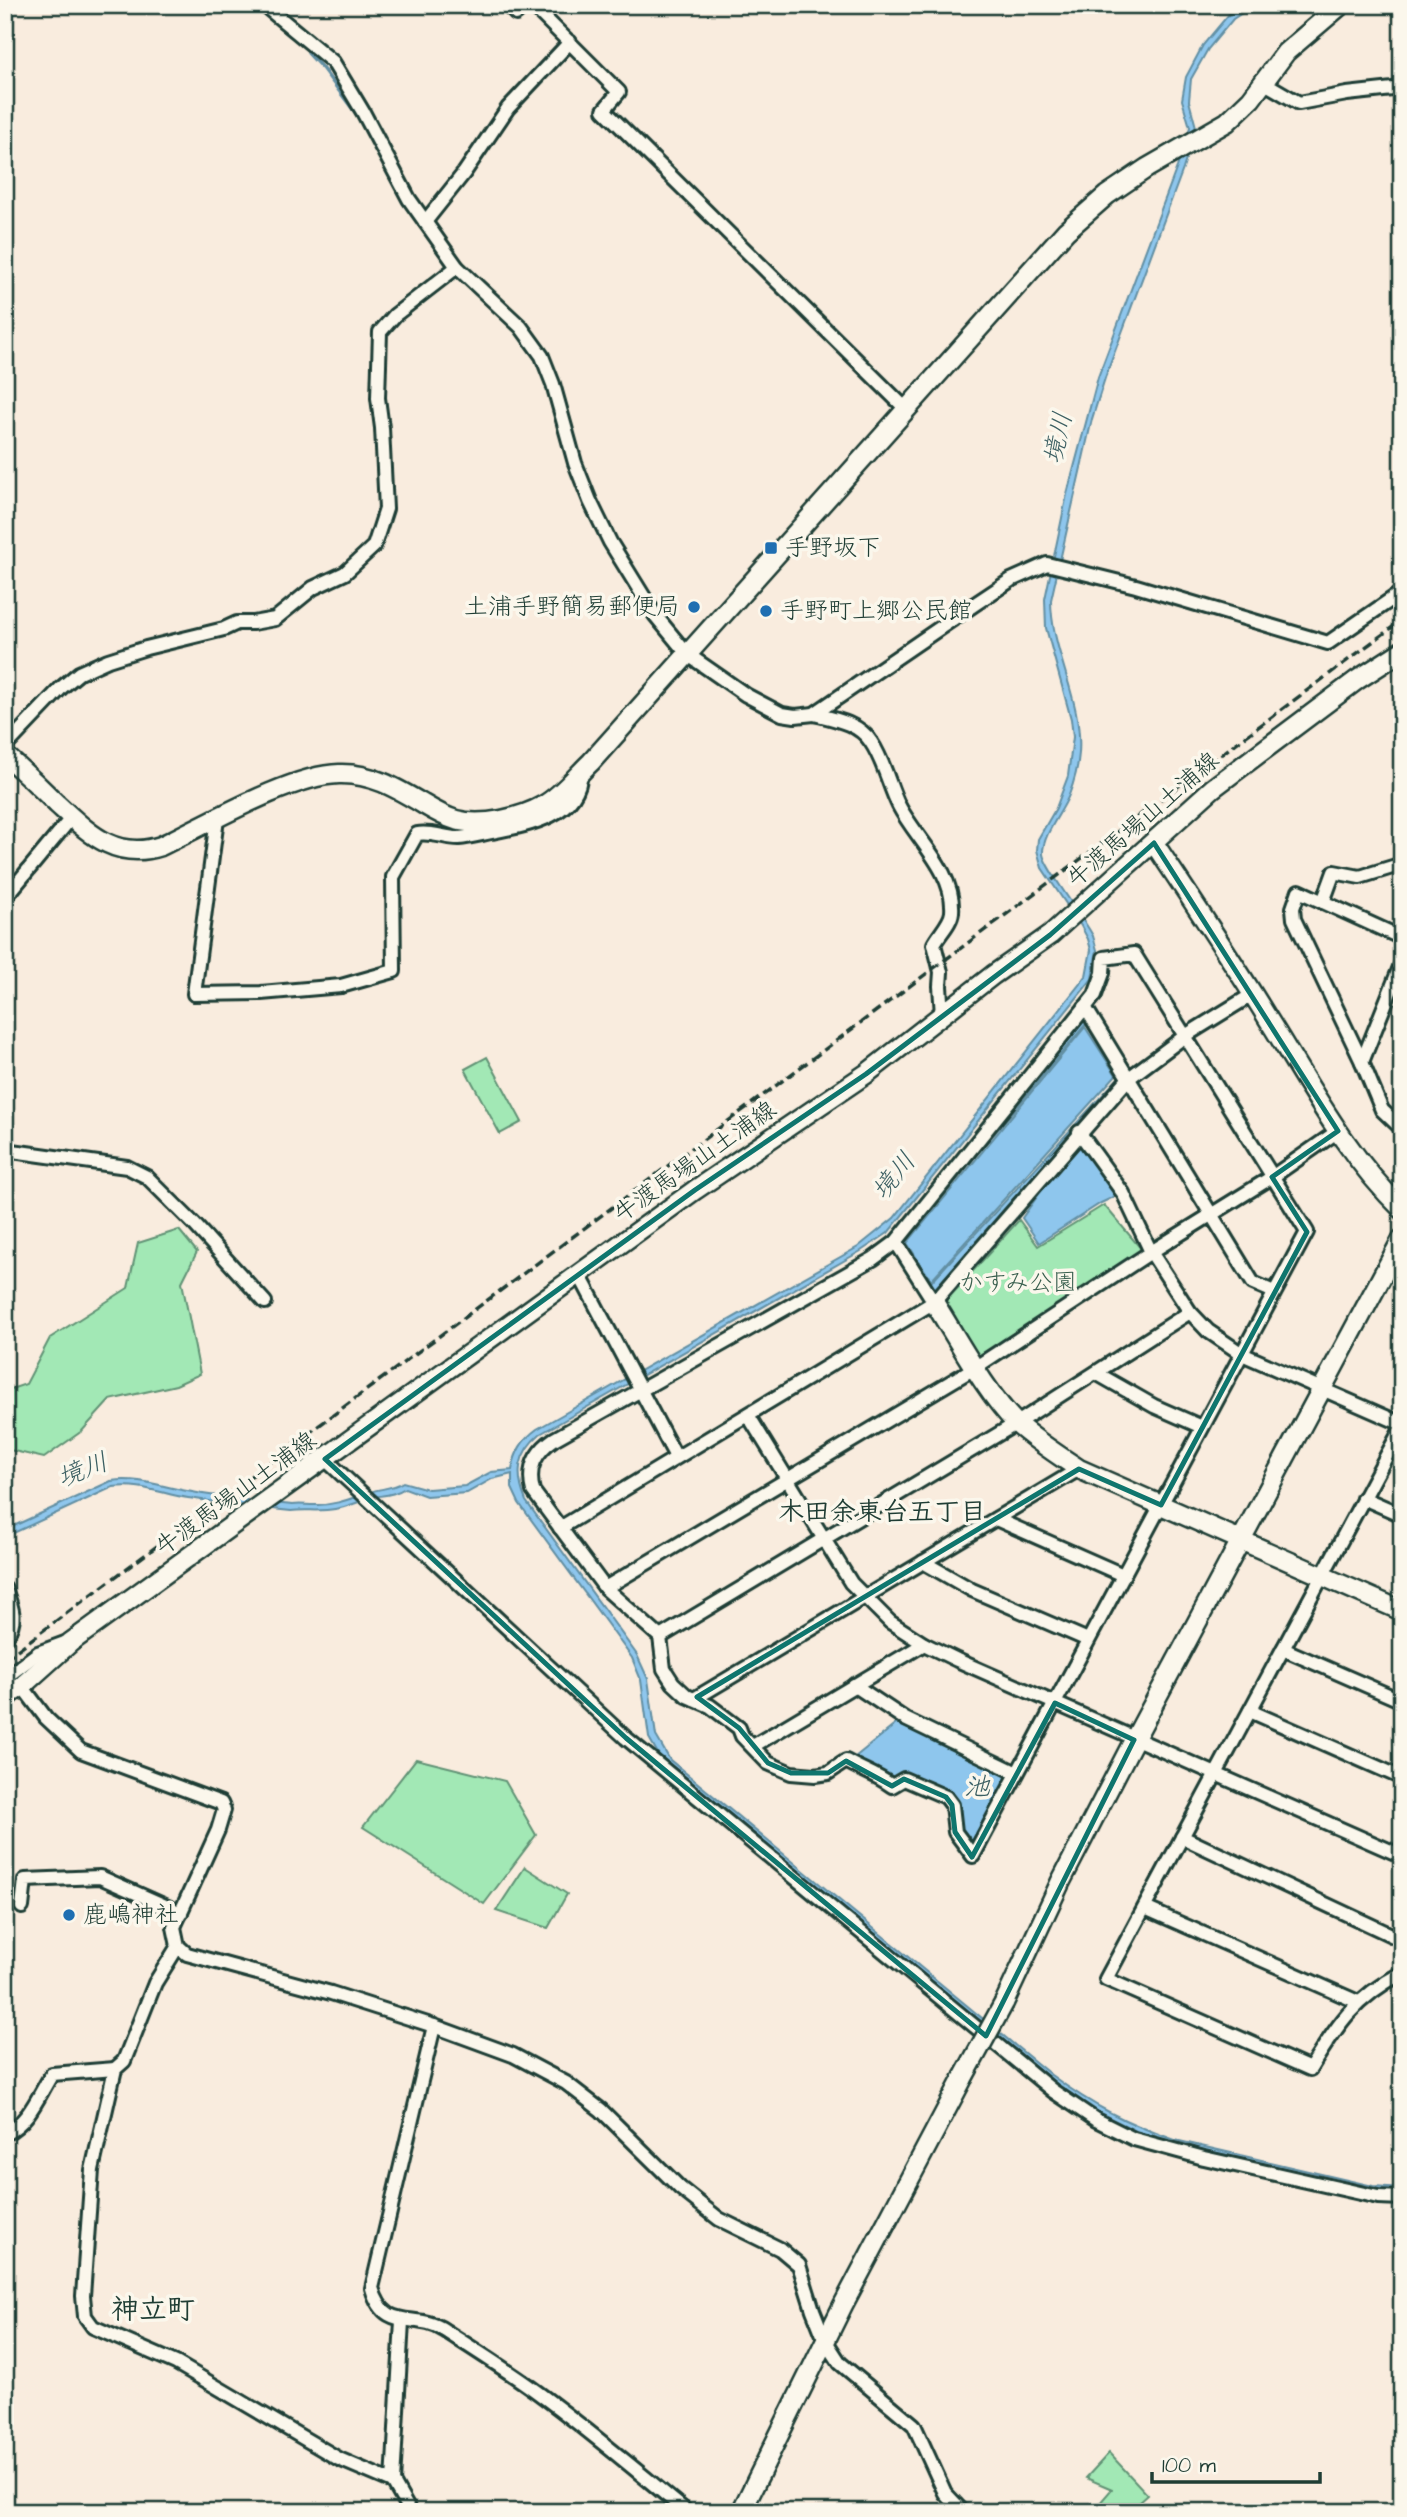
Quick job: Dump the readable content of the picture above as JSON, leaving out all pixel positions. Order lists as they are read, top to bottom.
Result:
{
  "streets": {
    "street": ["牛渡馬場山土浦線"]
  },
  "districts": ["木田余東台五丁目", "神立町"],
  "water": ["境川", "池"],
  "parks": ["かすみ公園"],
  "places": {
    "transit": ["手野坂下"],
    "other": ["土浦手野簡易郵便局", "手野町上郷公民館", "鹿嶋神社"]
  },
  "scale_bar": "100 m"
}
